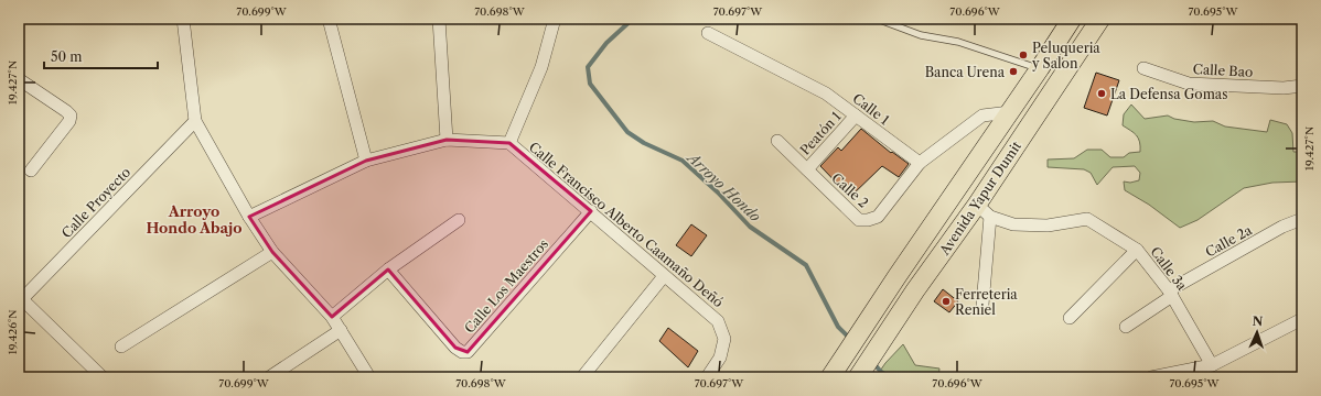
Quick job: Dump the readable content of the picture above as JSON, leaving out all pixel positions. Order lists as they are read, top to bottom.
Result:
{
  "streets": {
    "main road": ["Avenida Yapur Dumit"],
    "street": [
      "Calle Bao",
      "Calle 1",
      "Peatón 1",
      "Calle 2",
      "Calle Proyecto",
      "Calle Francisco Alberto Caamaño Deñó",
      "Calle 2a",
      "Calle 3a",
      "Calle Los Maestros"
    ]
  },
  "crossings": [
    ["Calle 1", "Peatón 1"],
    ["Calle 1", "Calle 2"],
    ["Peatón 1", "Calle 2"],
    ["Avenida Yapur Dumit", "Calle 3a"],
    ["Calle Francisco Alberto Caamaño Deñó", "Calle Los Maestros"],
    ["Calle 2a", "Calle 3a"]
  ],
  "districts": ["Arroyo Hondo Abajo"],
  "water": ["Arroyo Hondo"],
  "places": [
    "Peluqueria y Salon",
    "Banca Urena",
    "La Defensa Gomas",
    "Ferreteria Reniel"
  ],
  "scale_bar": "50 m",
  "north": "top",
  "coordinates": [
    "70.699°W",
    "70.698°W",
    "70.697°W",
    "70.696°W",
    "70.695°W",
    "19.427°N",
    "19.426°N"
  ]
}
